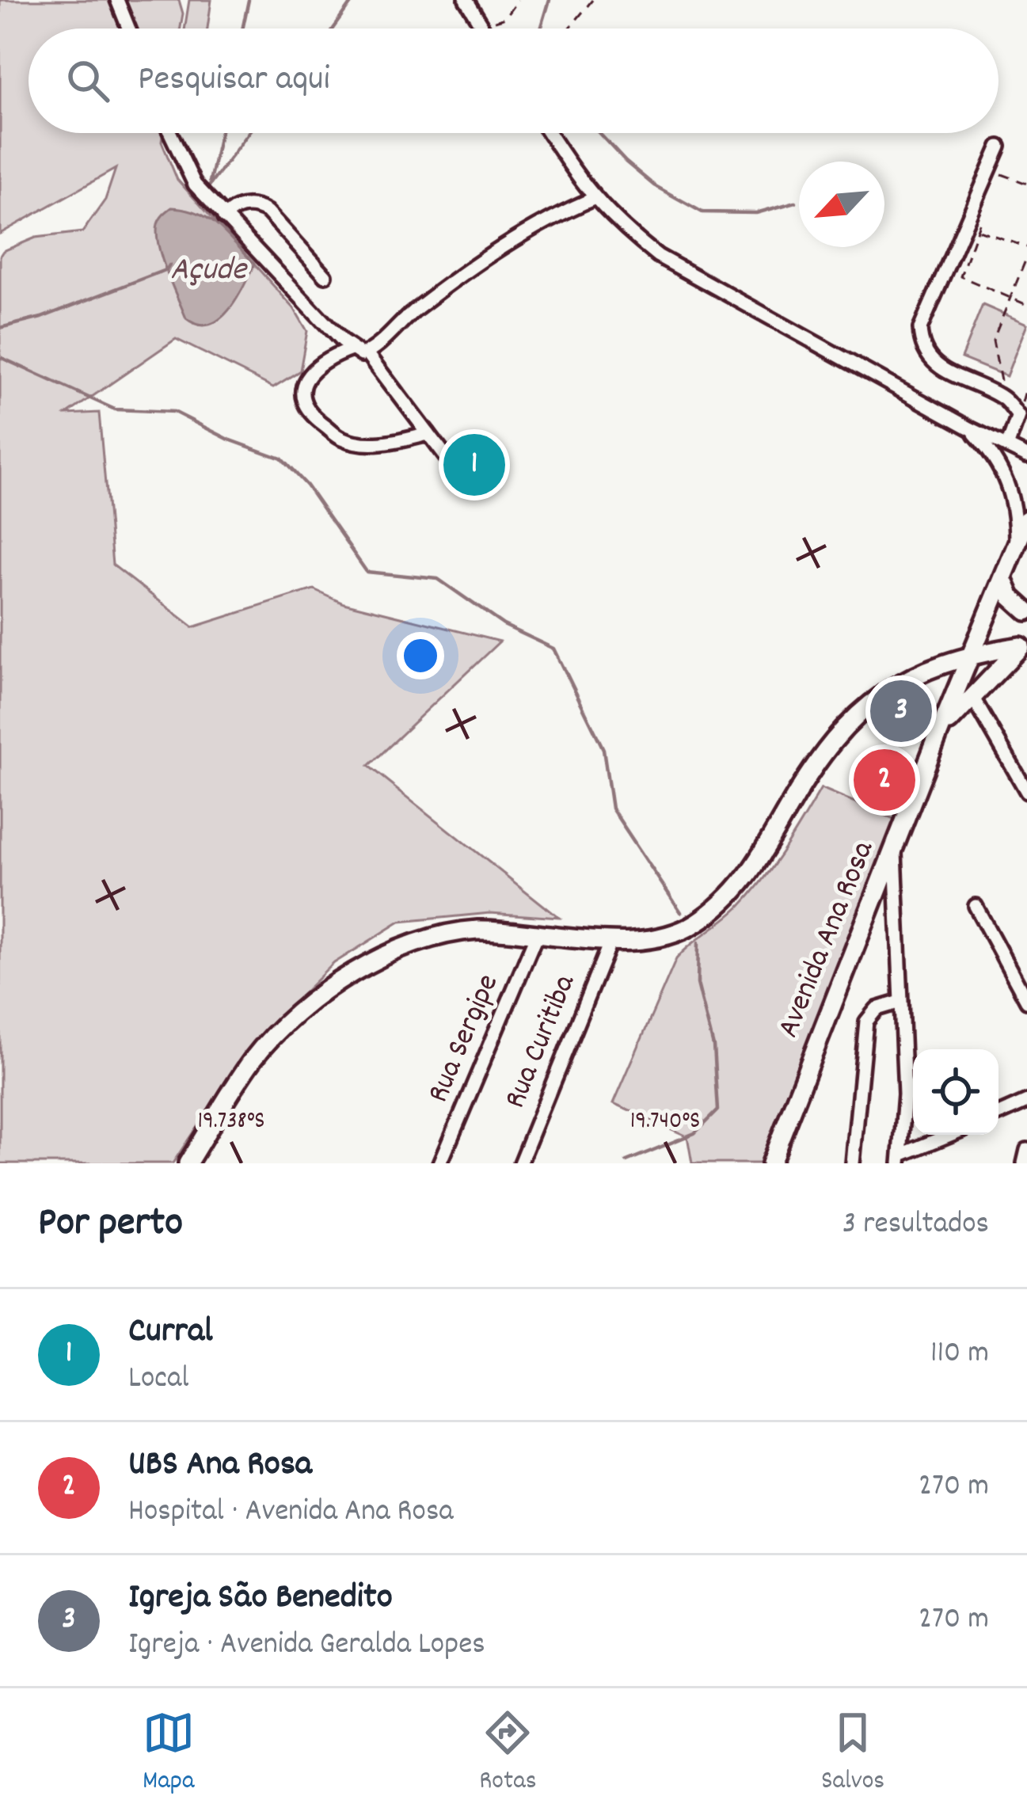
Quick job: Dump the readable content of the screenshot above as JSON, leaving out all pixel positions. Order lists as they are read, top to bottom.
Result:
{
  "streets": {
    "main road": ["Avenida Ana Rosa"],
    "street": ["Rua Sergipe", "Rua Curitiba"]
  },
  "water": ["Açude"],
  "north": "bottom left",
  "page": {
    "search": "Pesquisar aqui",
    "pins": ["1", "3", "2"],
    "heading": ["Por perto", "3 resultados"],
    "list": [
      {
        "mark": "1",
        "name": "Curral",
        "note": "Local",
        "value": "110 m"
      },
      {
        "mark": "2",
        "name": "UBS Ana Rosa",
        "note": "Hospital · Avenida Ana Rosa",
        "value": "270 m"
      },
      {
        "mark": "3",
        "name": "Igreja São Benedito",
        "note": "Igreja · Avenida Geralda Lopes",
        "value": "270 m"
      }
    ],
    "nav": ["Mapa", "Rotas", "Salvos"]
  },
  "coordinates": ["19.738°S", "19.740°S"]
}
